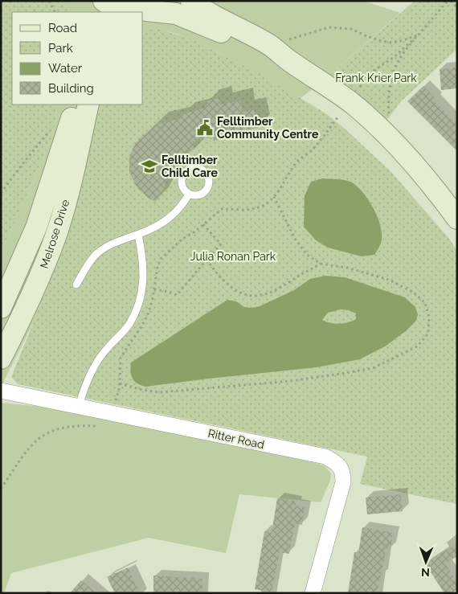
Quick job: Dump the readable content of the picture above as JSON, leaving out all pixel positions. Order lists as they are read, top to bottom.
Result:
{
  "streets": {
    "main road": ["Melrose Drive"],
    "street": ["Ritter Road"]
  },
  "parks": ["Frank Krier Park", "Julia Ronan Park"],
  "places": {
    "public building": ["Felltimber Community Centre"],
    "school or university": ["Felltimber Child Care"]
  },
  "legend": [
    "Road",
    "Park",
    "Water",
    "Building"
  ],
  "north": "bottom"
}
